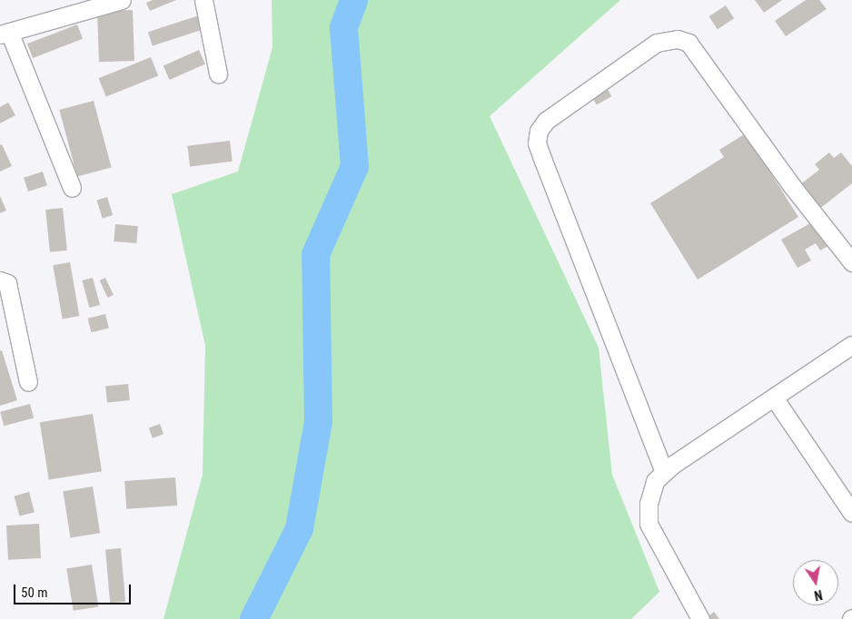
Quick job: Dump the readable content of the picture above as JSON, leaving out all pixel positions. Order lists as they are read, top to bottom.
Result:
{
  "scale_bar": "50 m",
  "north": "bottom"
}
